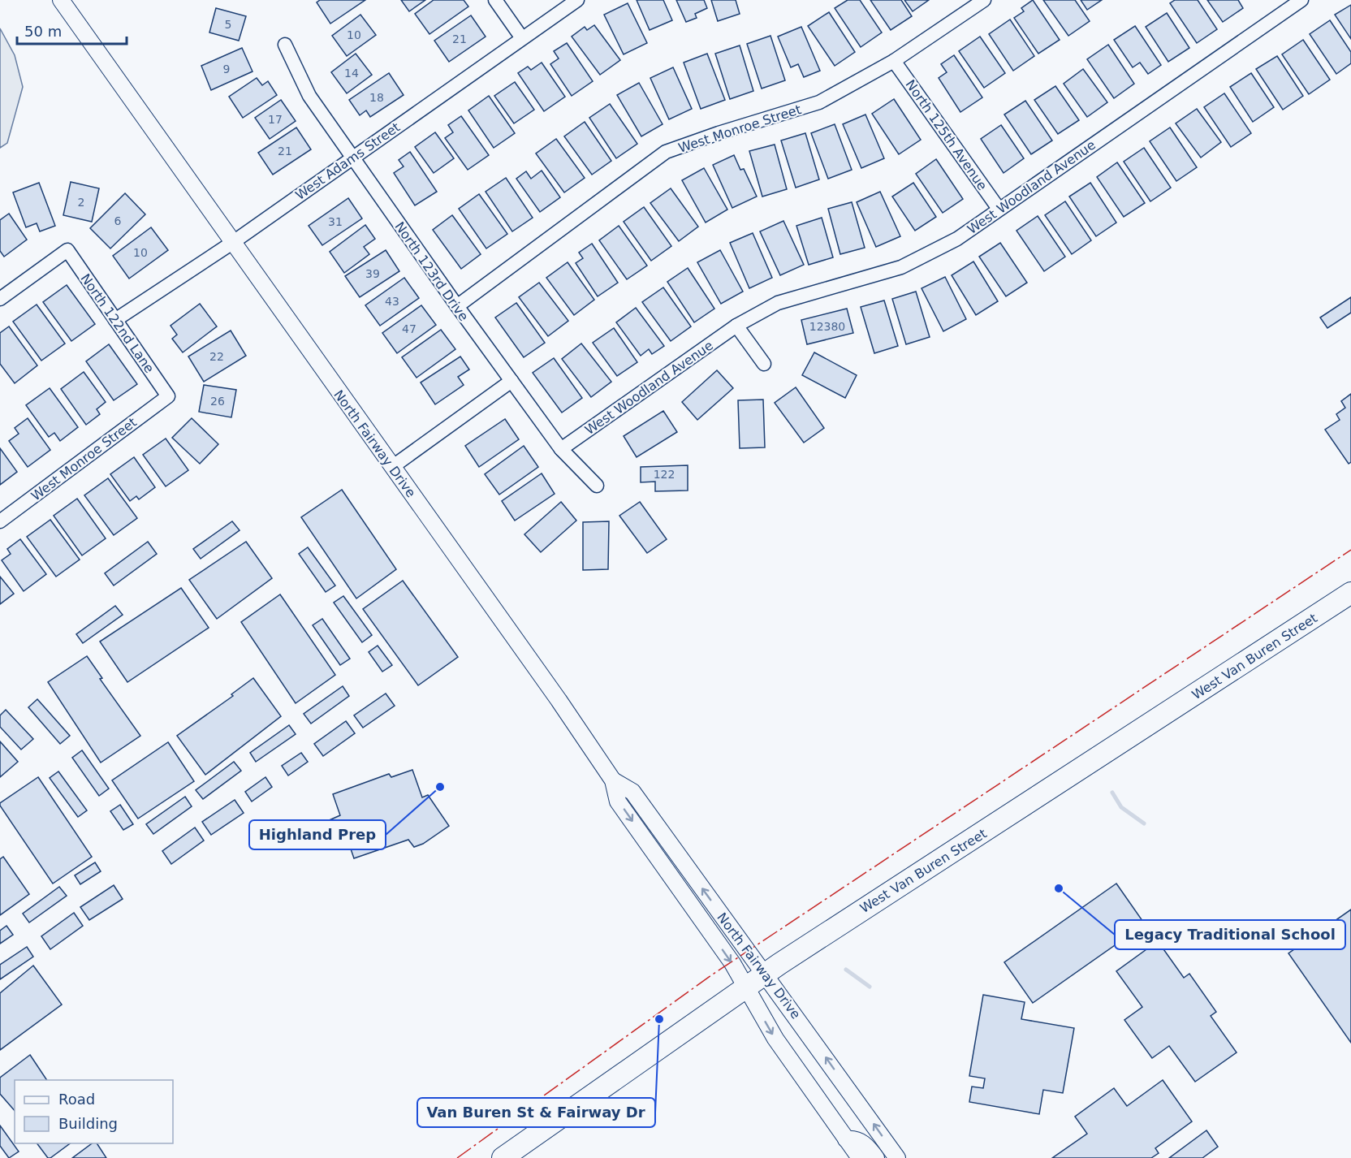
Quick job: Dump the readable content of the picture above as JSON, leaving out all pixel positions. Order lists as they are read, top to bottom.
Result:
{
  "streets": {
    "main road": ["West Van Buren Street"],
    "street": [
      "West Monroe Street",
      "North 125th Avenue",
      "West Adams Street",
      "West Woodland Avenue",
      "North 123rd Drive",
      "North 122nd Lane",
      "North Fairway Drive"
    ]
  },
  "crossings": [
    ["West Monroe Street", "North 125th Avenue"],
    ["West Monroe Street", "North 123rd Drive"],
    ["West Monroe Street", "North 122nd Lane"],
    ["North 125th Avenue", "West Woodland Avenue"],
    ["West Adams Street", "North 123rd Drive"],
    ["West Adams Street", "North 122nd Lane"],
    ["West Adams Street", "North Fairway Drive"],
    ["West Woodland Avenue", "North 123rd Drive"],
    ["North Fairway Drive", "West Van Buren Street"]
  ],
  "places": ["Highland Prep", "Legacy Traditional School", "Van Buren St & Fairway Dr"],
  "house_numbers": [
    "5",
    "10",
    "21",
    "9",
    "14",
    "18",
    "17",
    "21",
    "2",
    "6",
    "31",
    "10",
    "39",
    "43",
    "12380",
    "47",
    "22",
    "26",
    "122"
  ],
  "legend": ["Road", "Building"],
  "scale_bar": "50 m"
}
